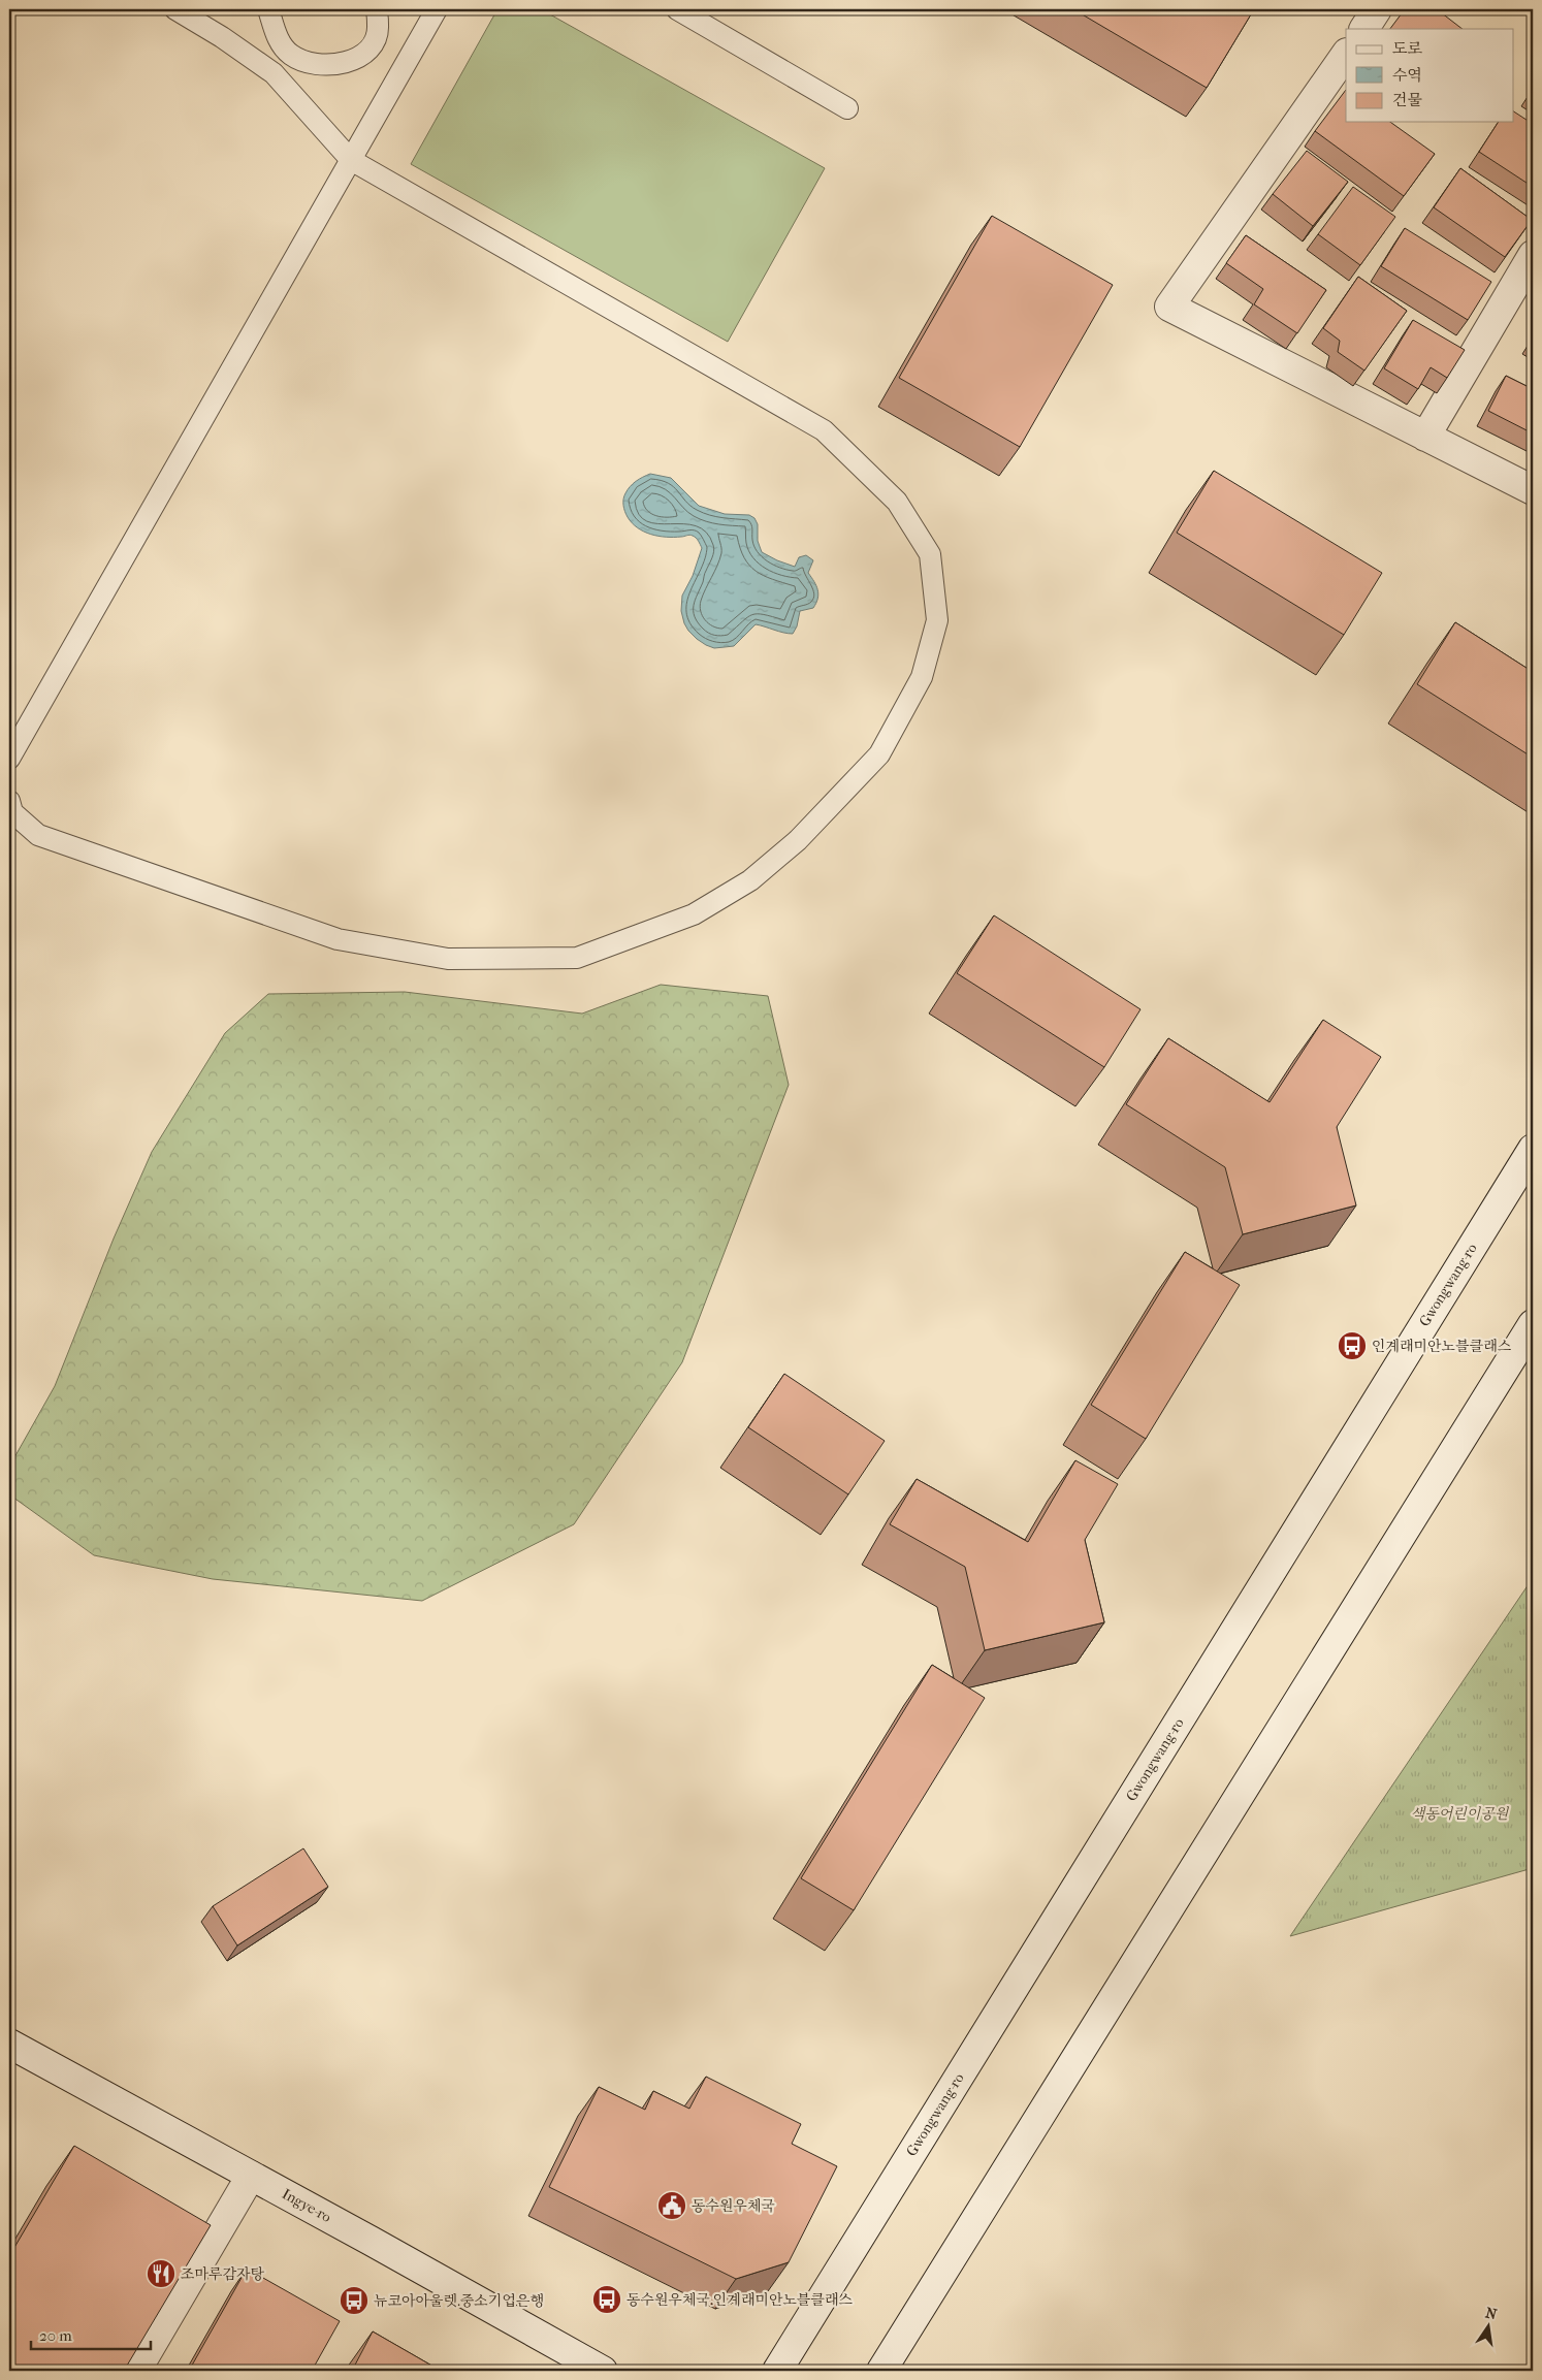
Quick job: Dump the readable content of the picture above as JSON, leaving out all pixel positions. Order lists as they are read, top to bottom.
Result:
{
  "streets": {
    "street": ["Gwongwang-ro", "Ingye-ro"]
  },
  "parks": ["색동어린이공원"],
  "places": {
    "bus stop": ["인계래미안노블클래스", "동수원우체국.인계래미안노블클래스", "뉴코아아울렛.중소기업은행"],
    "public building": ["동수원우체국"],
    "restaurant": ["조마루감자탕"]
  },
  "legend": ["도로", "수역", "건물"],
  "scale_bar": "20 m",
  "north": "top"
}
